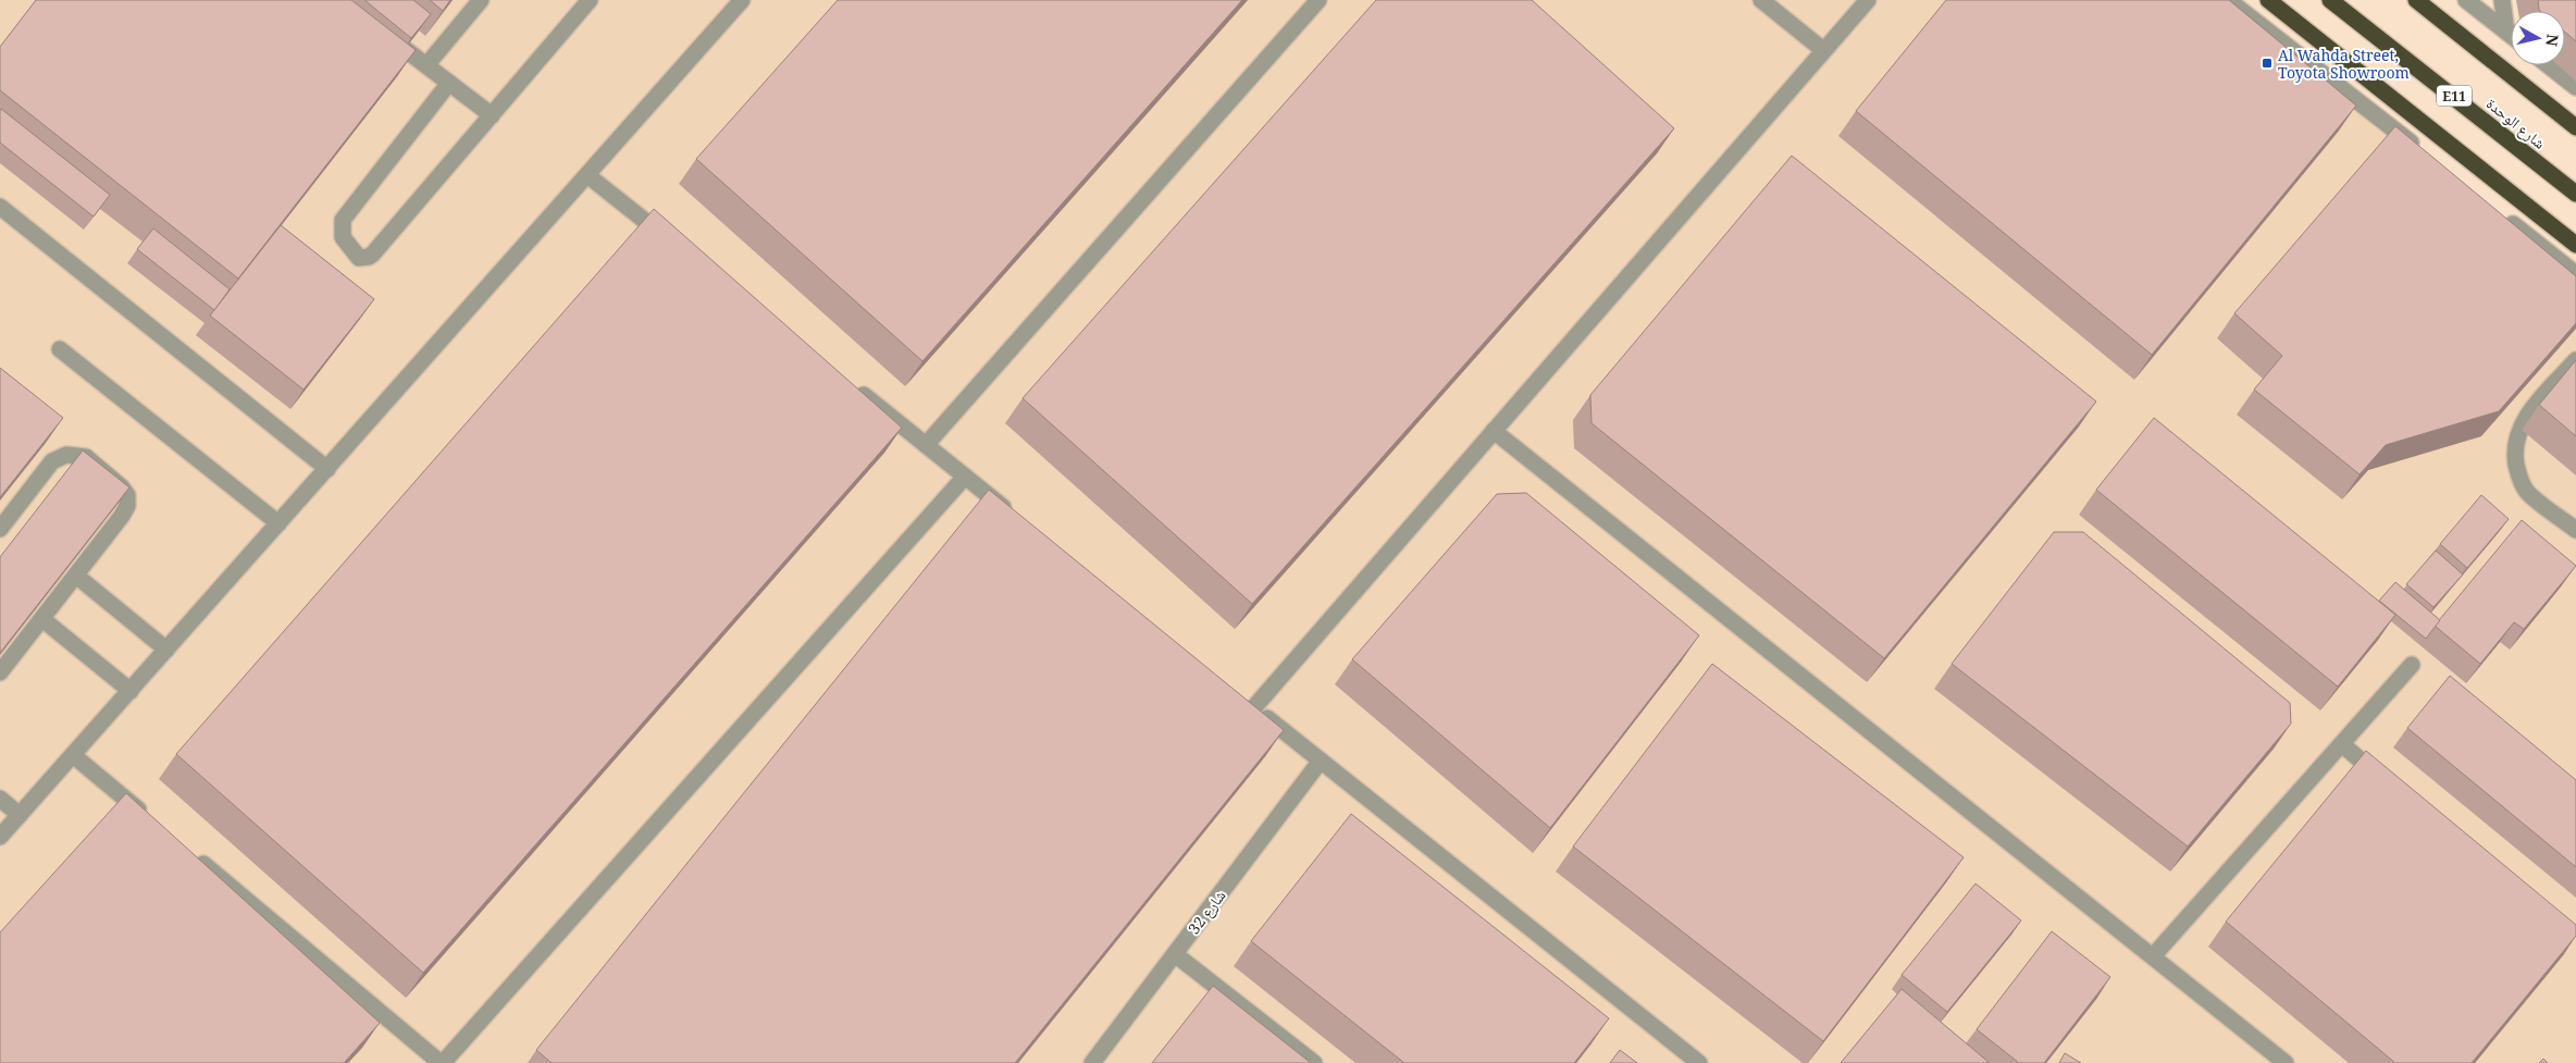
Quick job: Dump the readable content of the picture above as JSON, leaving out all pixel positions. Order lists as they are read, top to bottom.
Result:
{
  "streets": {
    "highway": ["E11", "شارع الوحدة"],
    "street": ["شارع 32"]
  },
  "places": {
    "transit": ["Al Wahda Street, Toyota Showroom"]
  },
  "north": "right"
}
